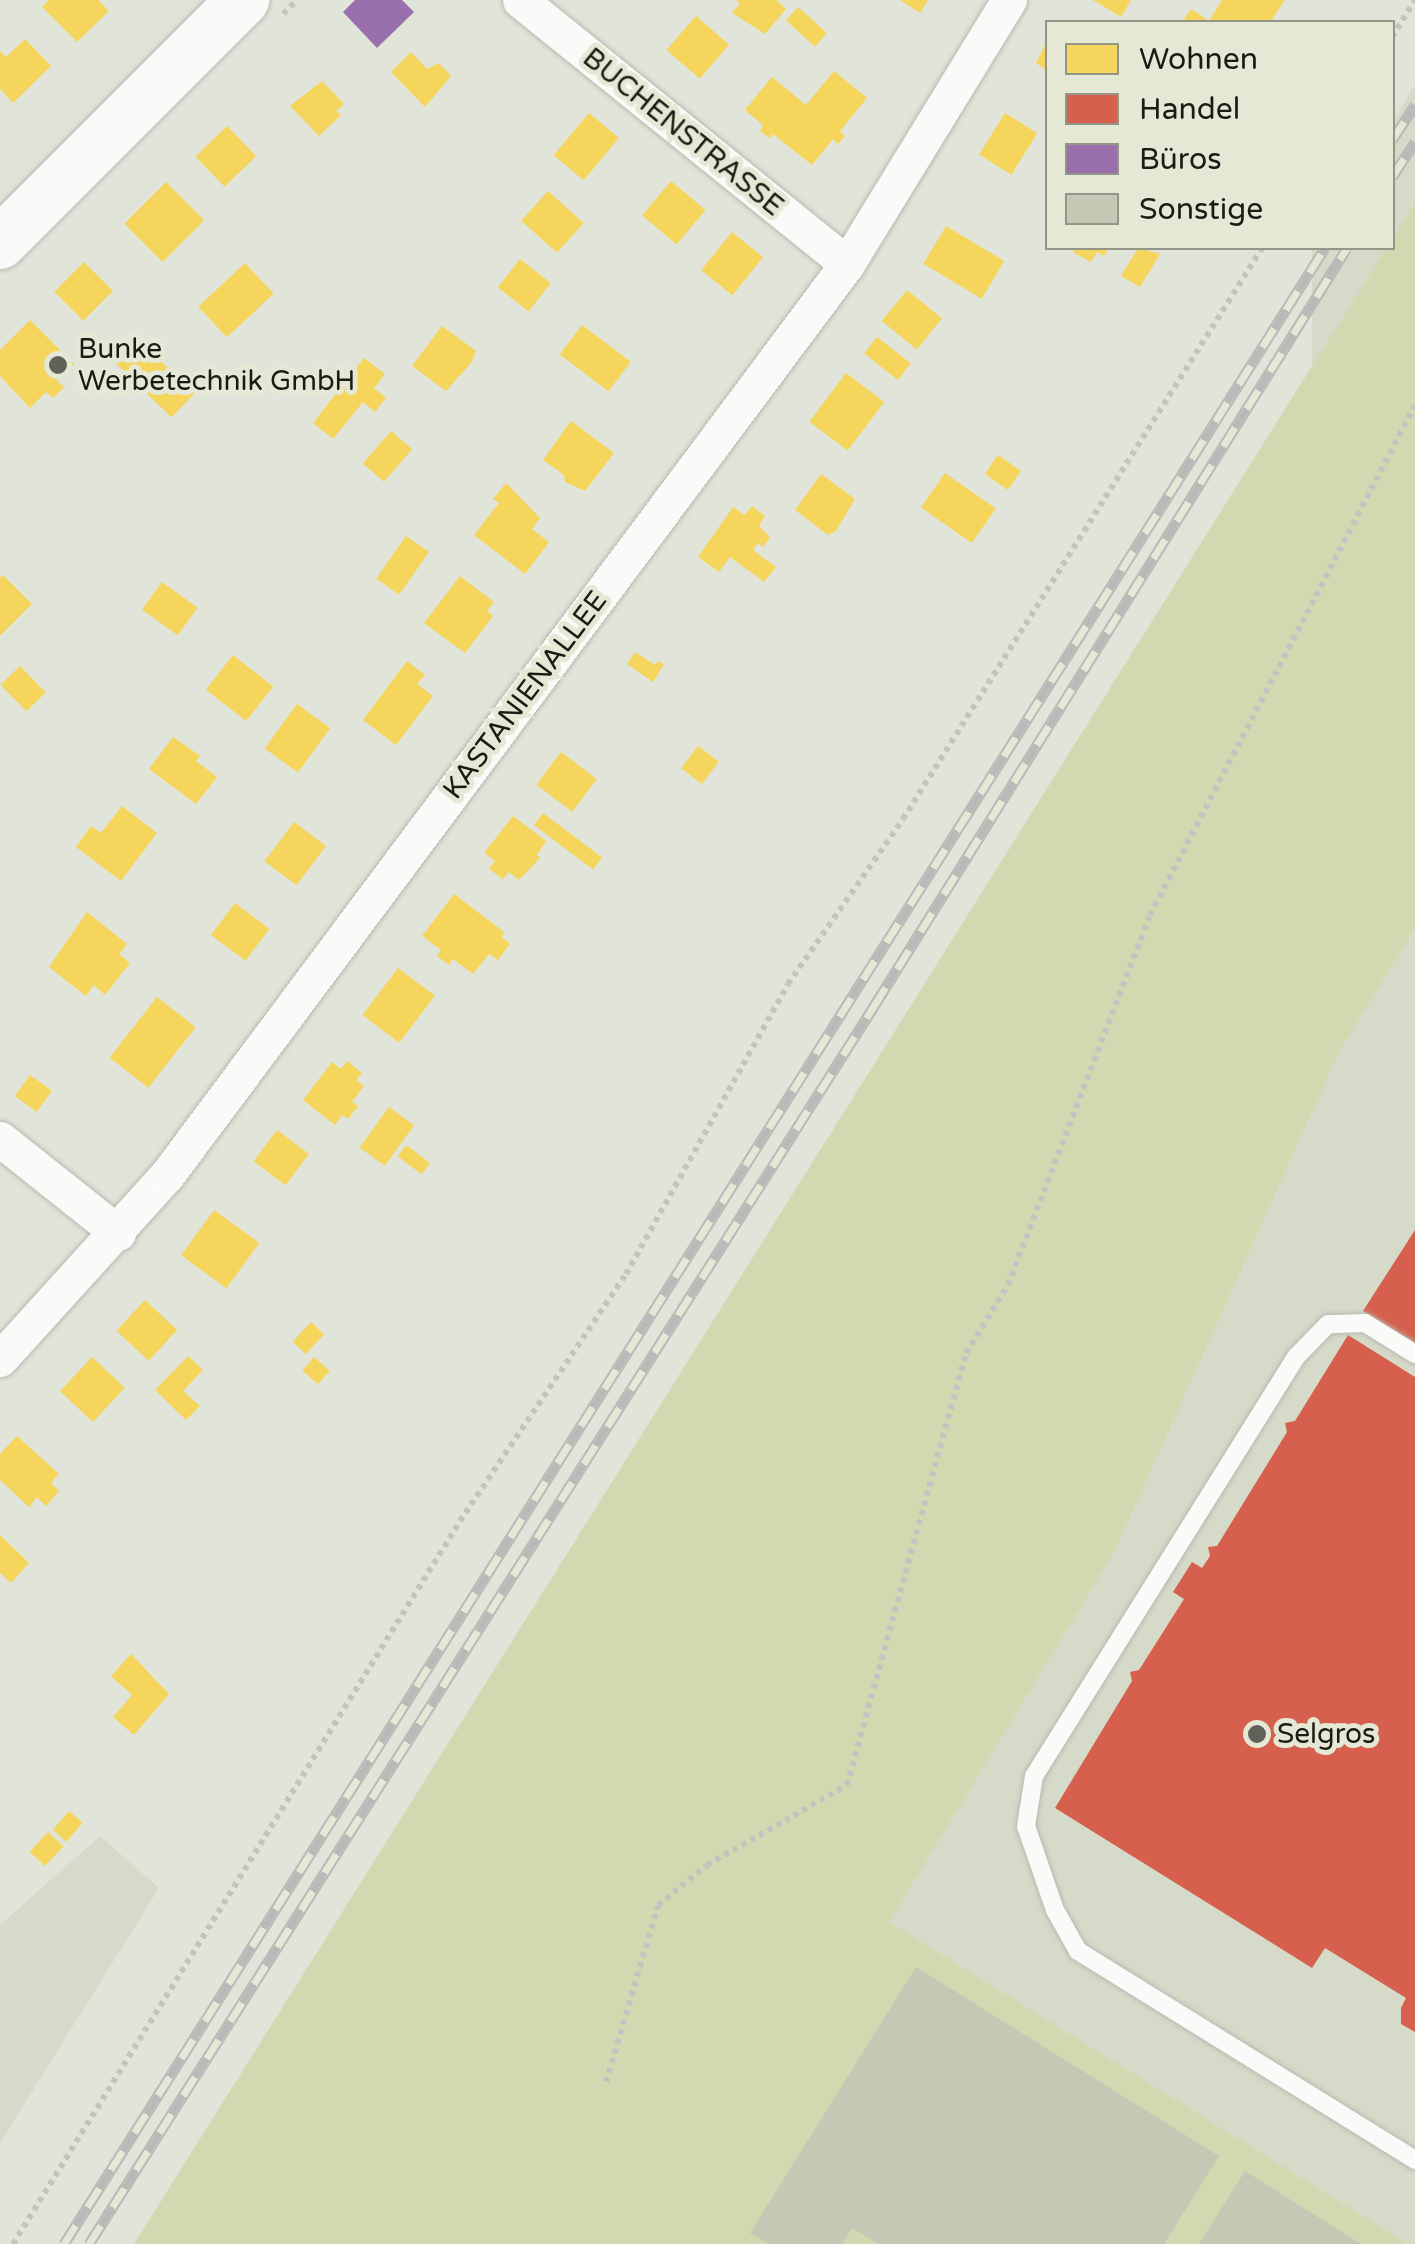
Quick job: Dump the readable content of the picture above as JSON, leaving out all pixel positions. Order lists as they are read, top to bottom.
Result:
{
  "streets": {
    "street": ["BUCHENSTRASSE", "KASTANIENALLEE"]
  },
  "crossings": [
    ["BUCHENSTRASSE", "KASTANIENALLEE"]
  ],
  "places": ["Bunke Werbetechnik GmbH", "Selgros"],
  "legend": [
    "Wohnen",
    "Handel",
    "Büros",
    "Sonstige"
  ]
}
